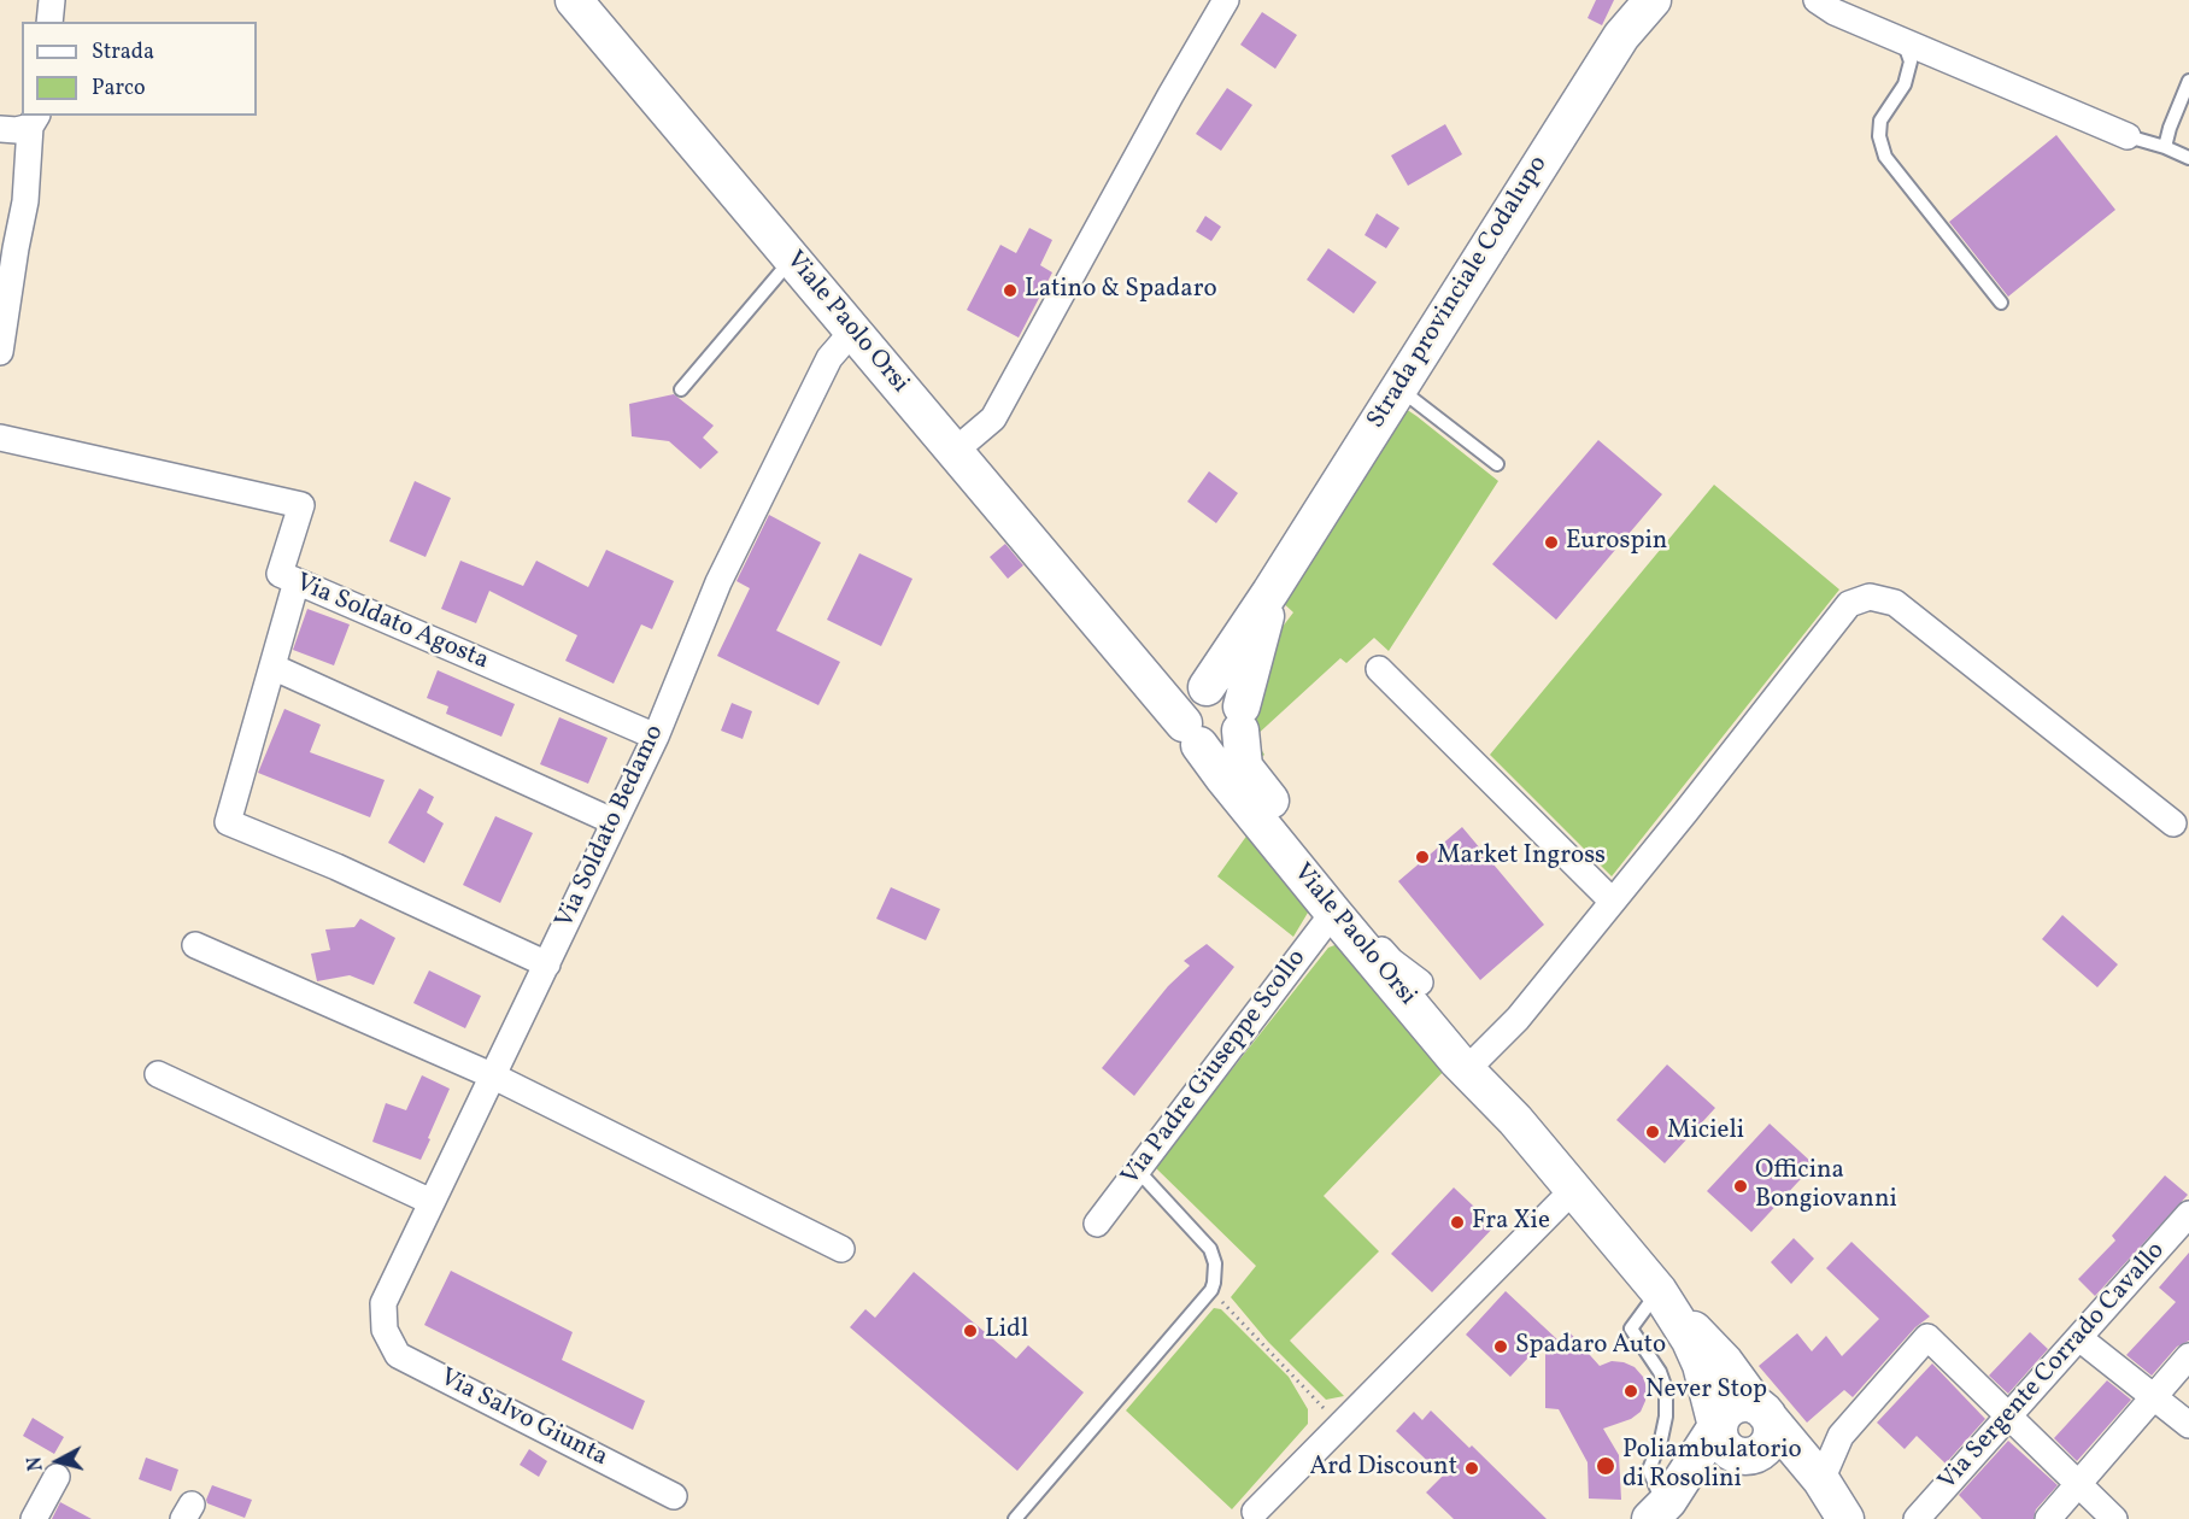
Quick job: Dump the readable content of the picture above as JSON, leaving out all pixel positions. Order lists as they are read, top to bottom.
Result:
{
  "streets": {
    "main road": ["Strada provinciale Codalupo", "Viale Paolo Orsi"],
    "street": [
      "Via Soldato Agosta",
      "Via Soldato Bedamo",
      "Via Padre Giuseppe Scollo",
      "Via Sergente Corrado Cavallo",
      "Via Salvo Giunta"
    ]
  },
  "crossings": [
    ["Strada provinciale Codalupo", "Viale Paolo Orsi"],
    ["Viale Paolo Orsi", "Via Soldato Bedamo"],
    ["Viale Paolo Orsi", "Via Padre Giuseppe Scollo"],
    ["Via Soldato Agosta", "Via Soldato Bedamo"],
    ["Via Soldato Bedamo", "Via Salvo Giunta"]
  ],
  "places": [
    "Latino & Spadaro",
    "Eurospin",
    "Market Ingross",
    "Micieli",
    "Officina Bongiovanni",
    "Fra Xie",
    "Lidl",
    "Spadaro Auto",
    "Never Stop",
    "Poliambulatorio di Rosolini",
    "Ard Discount"
  ],
  "legend": ["Strada", "Parco"],
  "north": "left"
}
